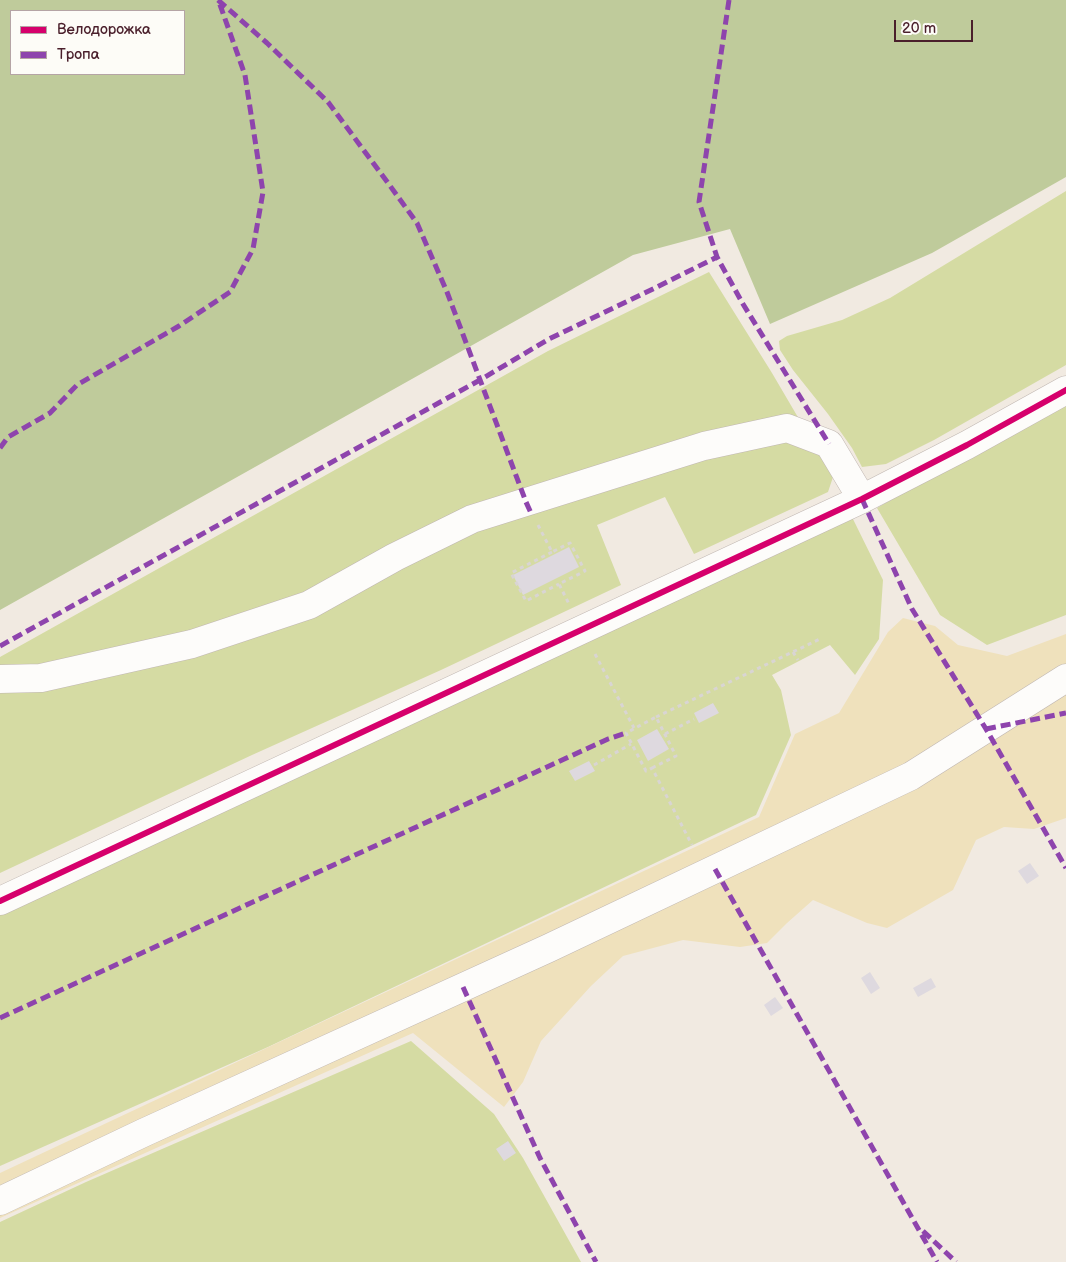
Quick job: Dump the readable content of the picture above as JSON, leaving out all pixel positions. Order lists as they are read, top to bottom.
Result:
{
  "legend": ["Велодорожка", "Тропа"],
  "scale_bar": "20 m"
}
